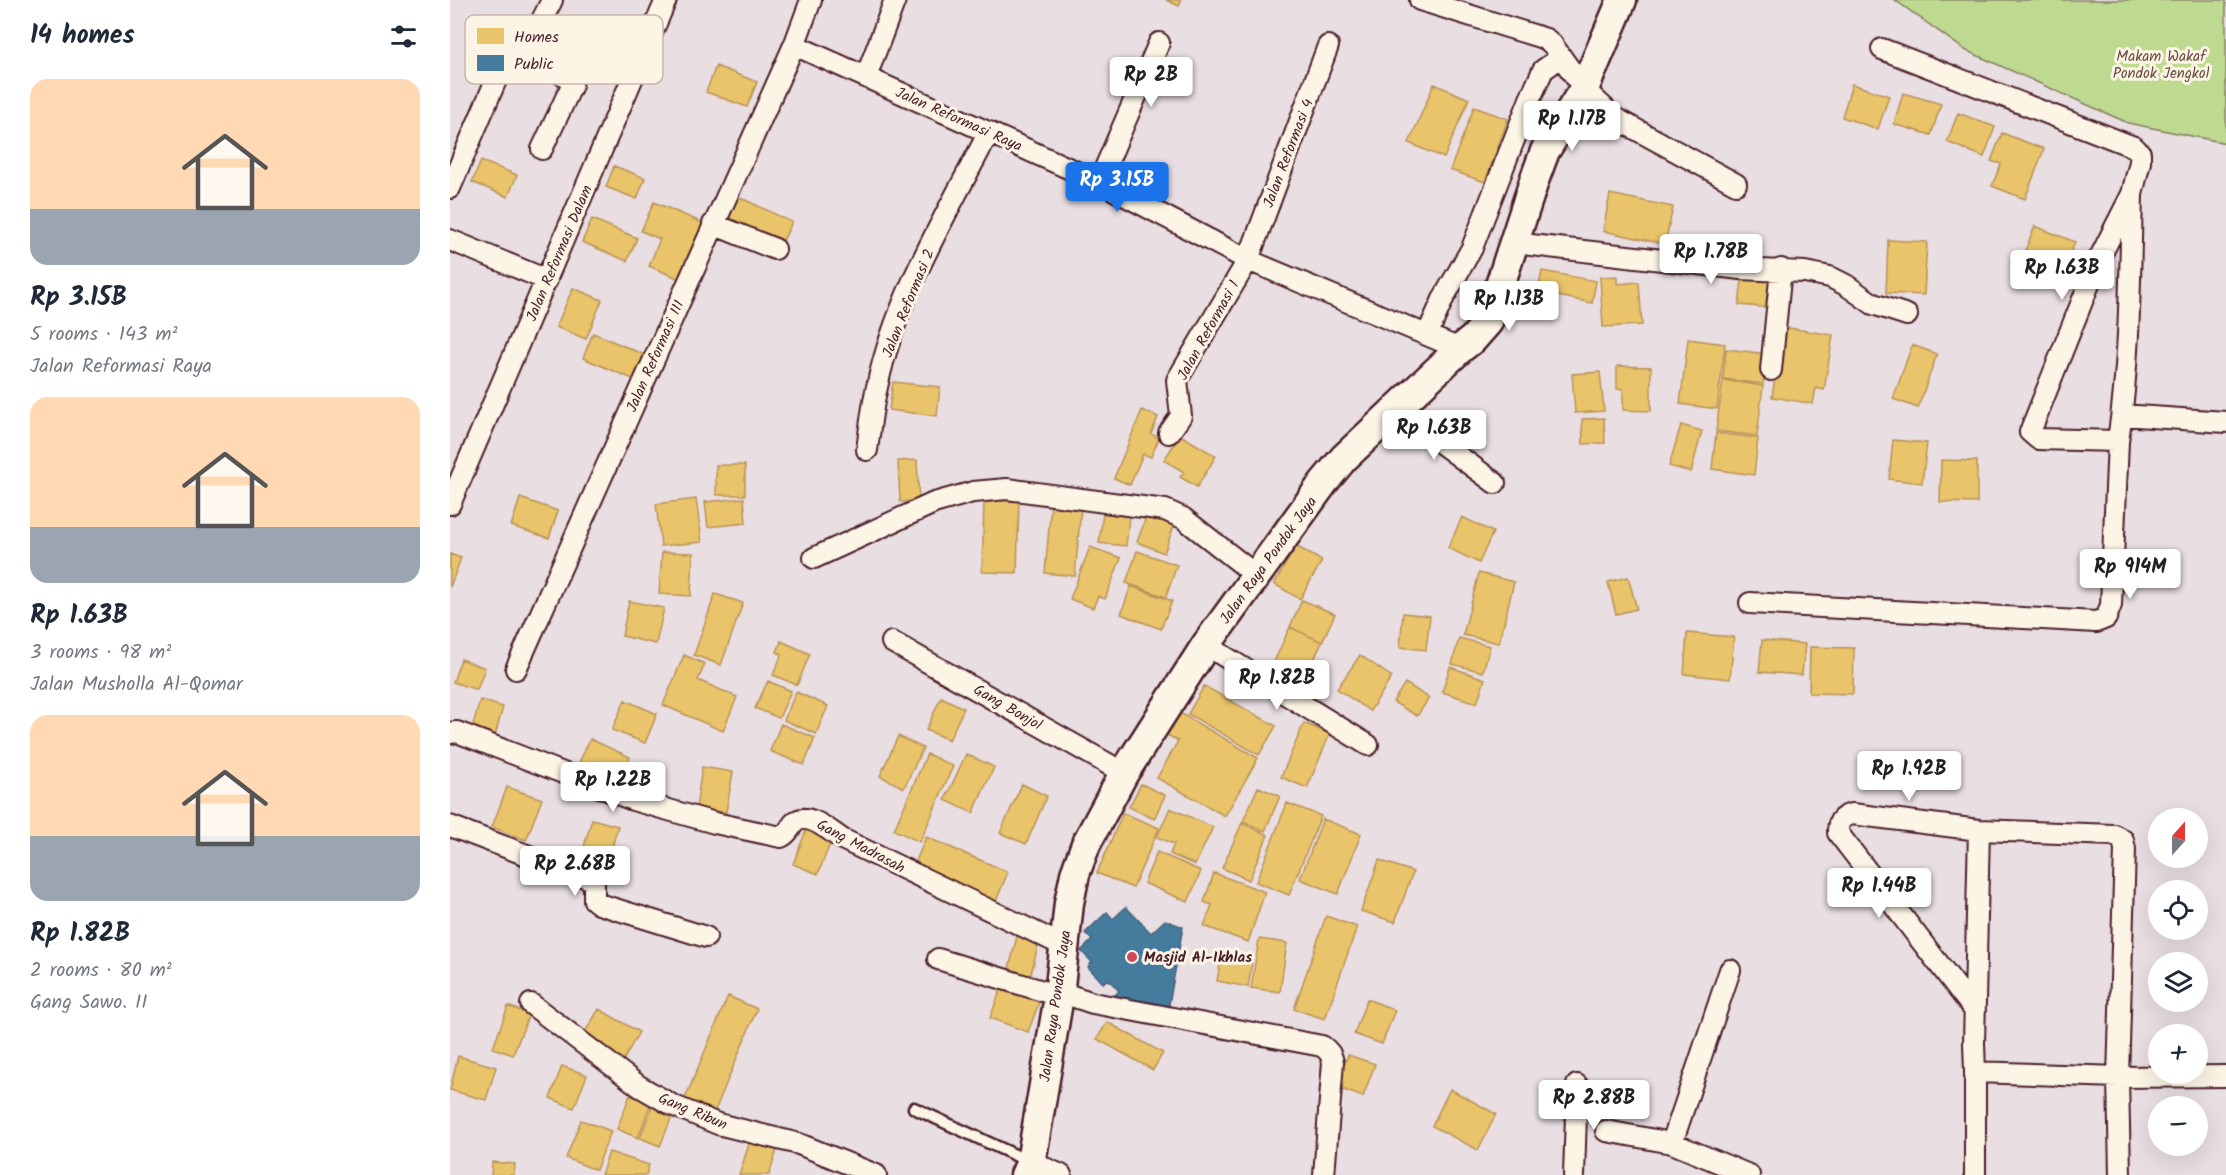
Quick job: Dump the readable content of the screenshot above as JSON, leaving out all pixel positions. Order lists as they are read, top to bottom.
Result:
{
  "streets": {
    "main road": ["Jalan Raya Pondok Jaya"],
    "street": [
      "Jalan Reformasi Raya",
      "Jalan Reformasi 4",
      "Jalan Reformasi Dalam",
      "Jalan Reformasi 2",
      "Jalan Reformasi 1",
      "Jalan Reformasi III",
      "Gang Bonjol",
      "Gang Madrasah",
      "Gang Ribun"
    ]
  },
  "crossings": [
    ["Jalan Reformasi Raya", "Jalan Reformasi 4"],
    ["Jalan Reformasi Raya", "Jalan Reformasi 2"],
    ["Jalan Reformasi Raya", "Jalan Reformasi 1"],
    ["Jalan Reformasi Raya", "Jalan Reformasi III"],
    ["Jalan Reformasi Raya", "Jalan Raya Pondok Jaya"],
    ["Jalan Reformasi 4", "Jalan Reformasi 1"],
    ["Jalan Raya Pondok Jaya", "Gang Bonjol"],
    ["Jalan Raya Pondok Jaya", "Gang Madrasah"]
  ],
  "parks": ["Makam Wakaf Pondok Jengkol"],
  "places": ["Masjid Al-Ikhlas"],
  "legend": ["Homes", "Public"],
  "north": "top",
  "page": {
    "heading": "14 homes",
    "price": [
      "Rp 2B",
      "Rp 1.17B",
      "Rp 3.15B",
      "Rp 1.78B",
      "Rp 1.63B",
      "Rp 1.13B",
      "Rp 1.63B",
      "Rp 914M",
      "Rp 1.82B",
      "Rp 1.92B",
      "Rp 1.22B",
      "Rp 2.68B",
      "Rp 1.44B",
      "Rp 2.88B"
    ],
    "list": [
      {
        "name": "Rp 3.15B",
        "note": "5 rooms · 143 m² · Jalan Reformasi Raya"
      },
      {
        "name": "Rp 1.63B",
        "note": "3 rooms · 98 m² · Jalan Musholla Al-Qomar"
      },
      {
        "name": "Rp 1.82B",
        "note": "2 rooms · 80 m² · Gang Sawo. II"
      }
    ],
    "map_buttons": ["+", "−"]
  }
}
